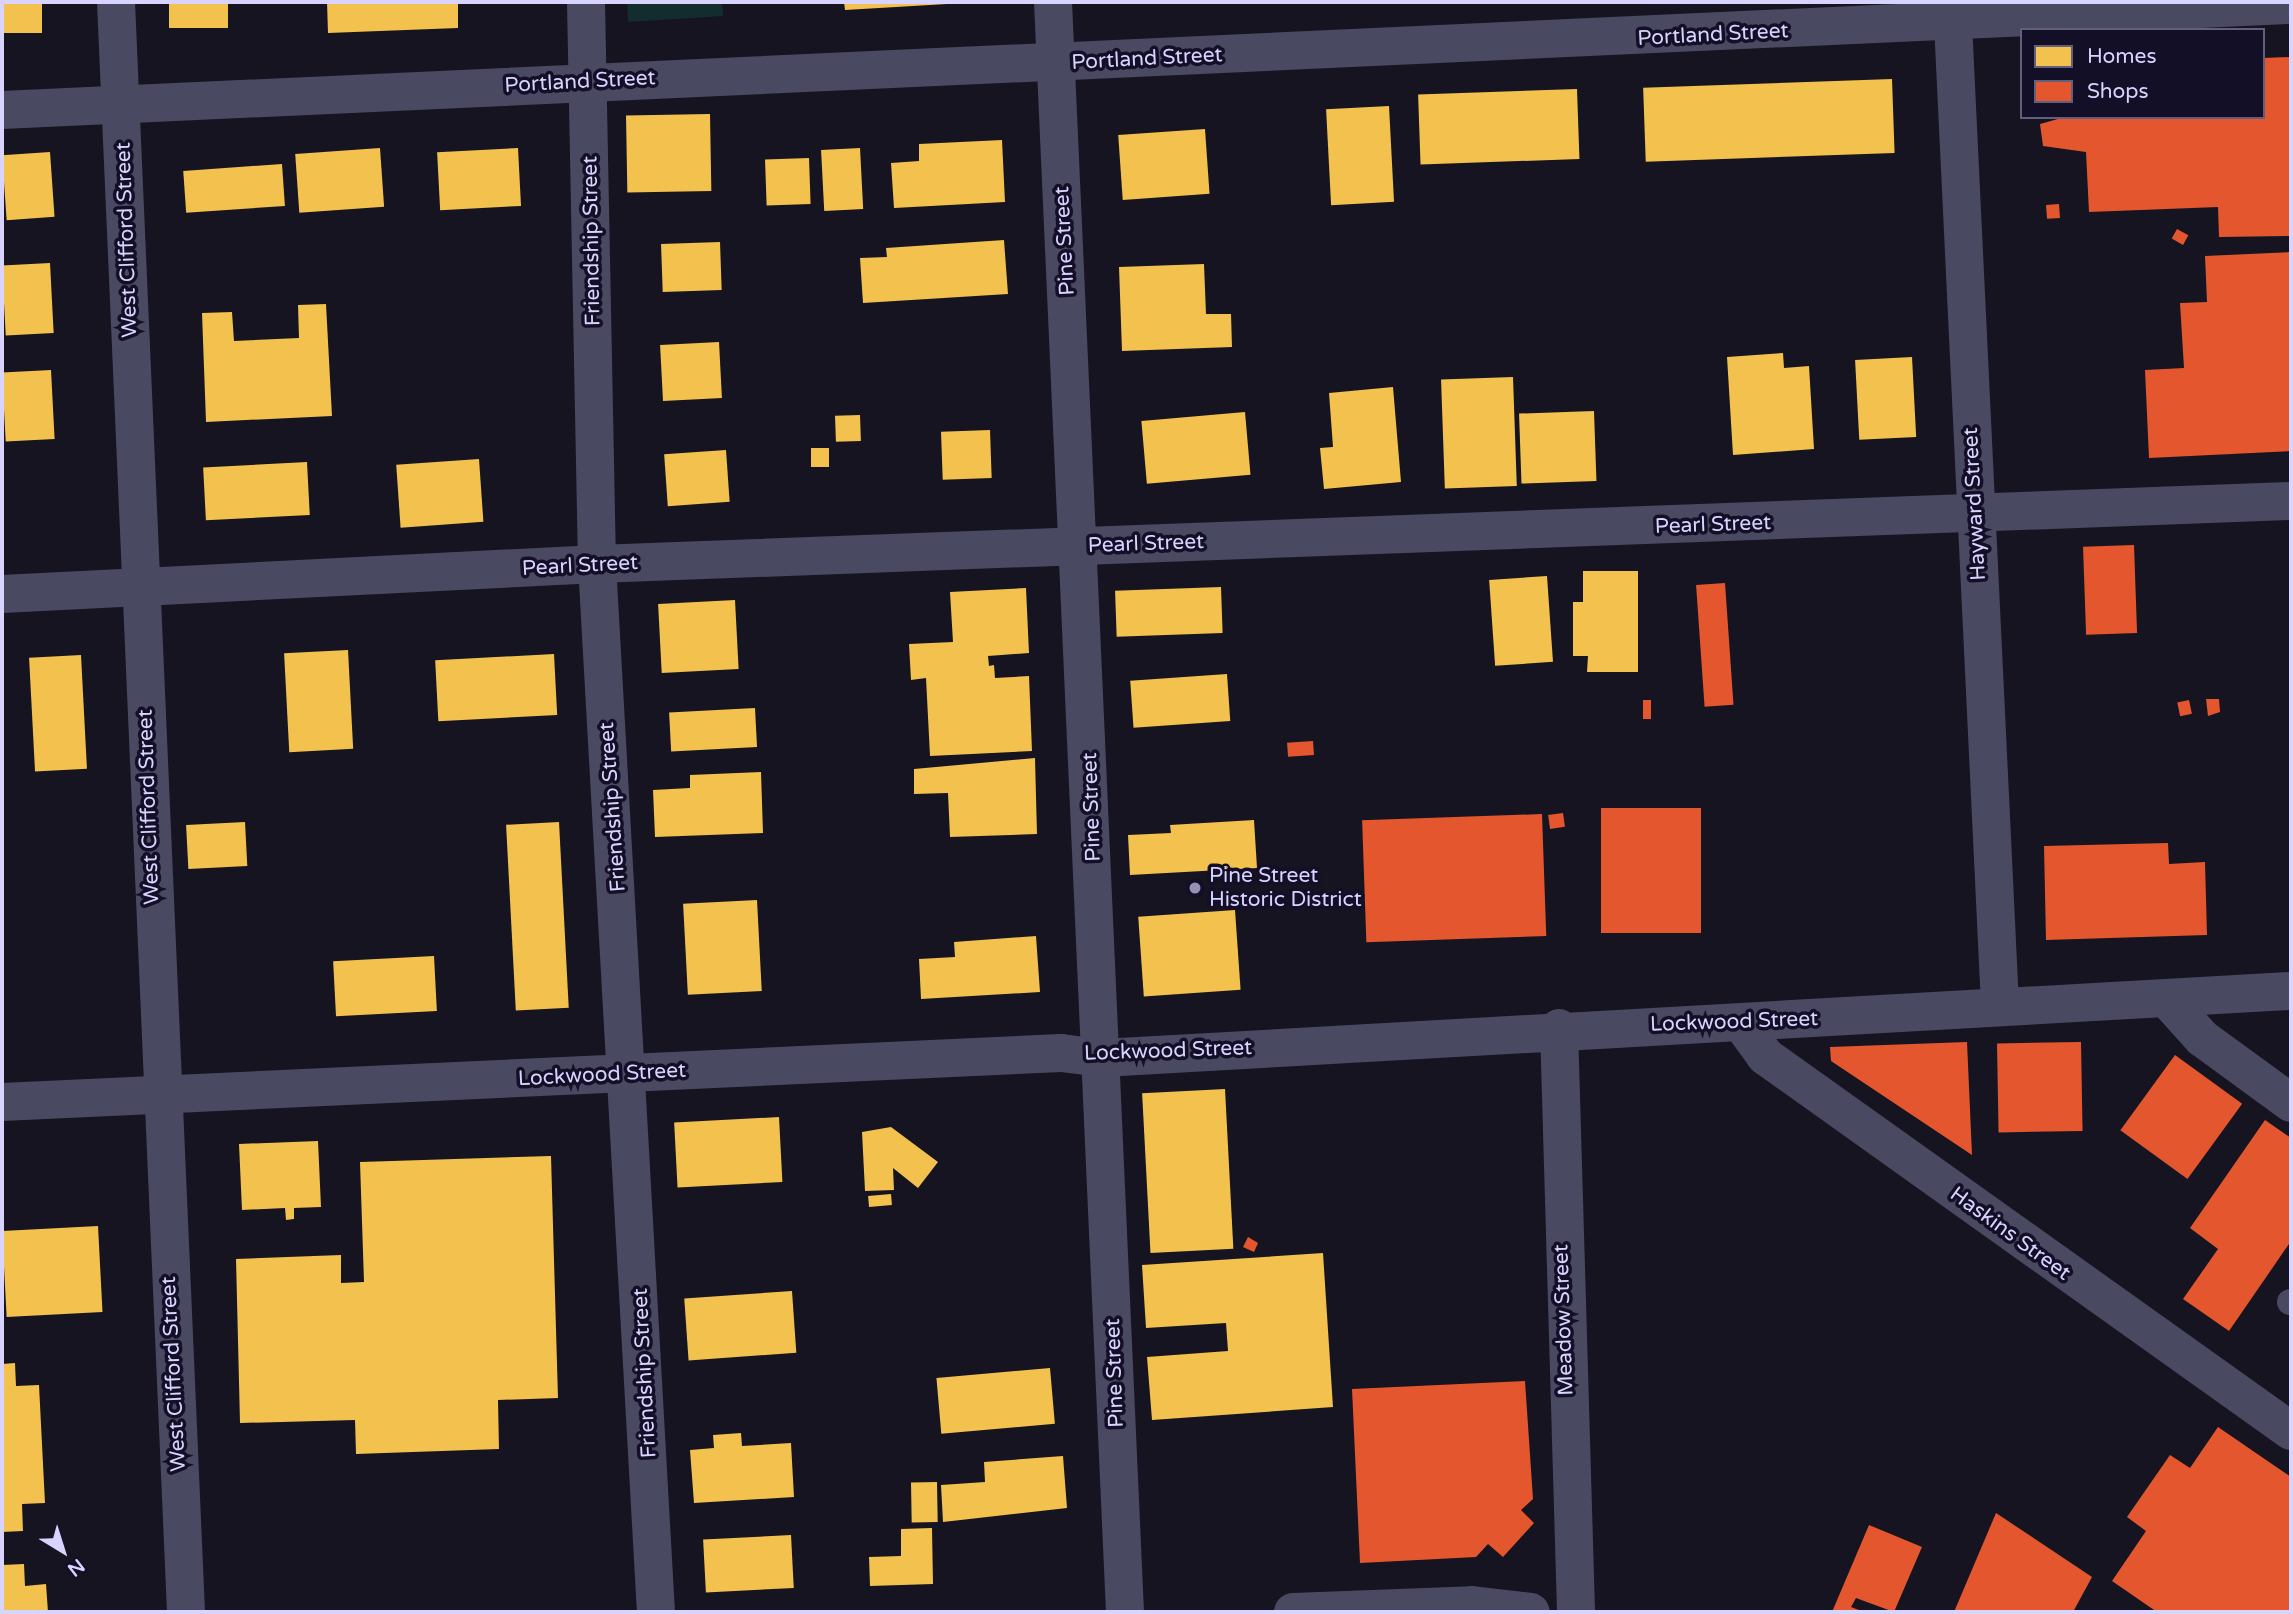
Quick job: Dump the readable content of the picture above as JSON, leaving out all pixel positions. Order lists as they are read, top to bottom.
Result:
{
  "streets": {
    "street": [
      "Portland Street",
      "West Clifford Street",
      "Friendship Street",
      "Pine Street",
      "Hayward Street",
      "Pearl Street",
      "Lockwood Street",
      "Haskins Street",
      "Meadow Street"
    ]
  },
  "crossings": [
    ["Portland Street", "West Clifford Street"],
    ["Portland Street", "Friendship Street"],
    ["Portland Street", "Pine Street"],
    ["Portland Street", "Hayward Street"],
    ["West Clifford Street", "Pearl Street"],
    ["West Clifford Street", "Lockwood Street"],
    ["Friendship Street", "Pearl Street"],
    ["Friendship Street", "Lockwood Street"],
    ["Pine Street", "Pearl Street"],
    ["Pine Street", "Lockwood Street"],
    ["Hayward Street", "Pearl Street"],
    ["Hayward Street", "Lockwood Street"],
    ["Lockwood Street", "Haskins Street"],
    ["Lockwood Street", "Meadow Street"]
  ],
  "places": ["Pine Street Historic District"],
  "legend": ["Homes", "Shops"],
  "north": "bottom right"
}
